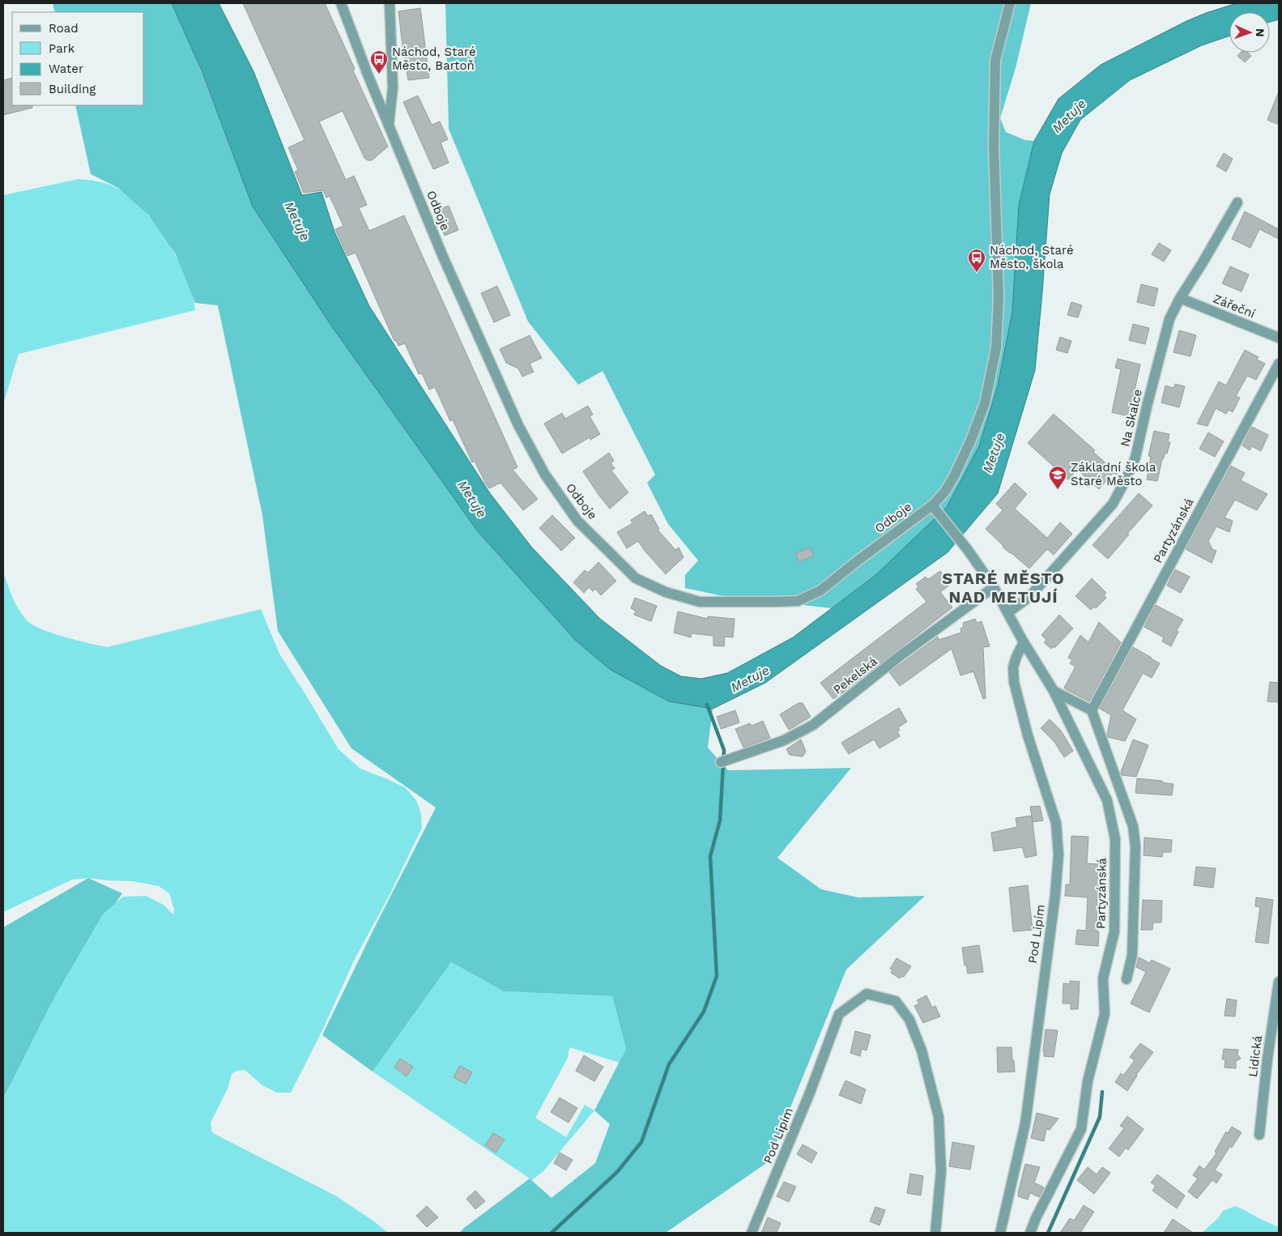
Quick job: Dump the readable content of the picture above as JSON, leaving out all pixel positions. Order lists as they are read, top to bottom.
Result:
{
  "streets": {
    "street": [
      "Odboje",
      "Zářeční",
      "Na Skalce",
      "Partyzánská",
      "Pekelská",
      "Pod Lipím",
      "Lidická"
    ]
  },
  "crossings": [
    ["Odboje", "Partyzánská"],
    ["Zářeční", "Na Skalce"],
    ["Na Skalce", "Partyzánská"],
    ["Partyzánská", "Pekelská"],
    ["Partyzánská", "Pod Lipím"]
  ],
  "districts": ["STARÉ MĚSTO NAD METUJÍ"],
  "water": ["Metuje"],
  "places": {
    "bus stop": ["Náchod, Staré Město, Bartoň", "Náchod, Staré Město, škola"],
    "school or university": ["Základní škola Staré Město"]
  },
  "legend": [
    "Road",
    "Park",
    "Water",
    "Building"
  ],
  "north": "right"
}
